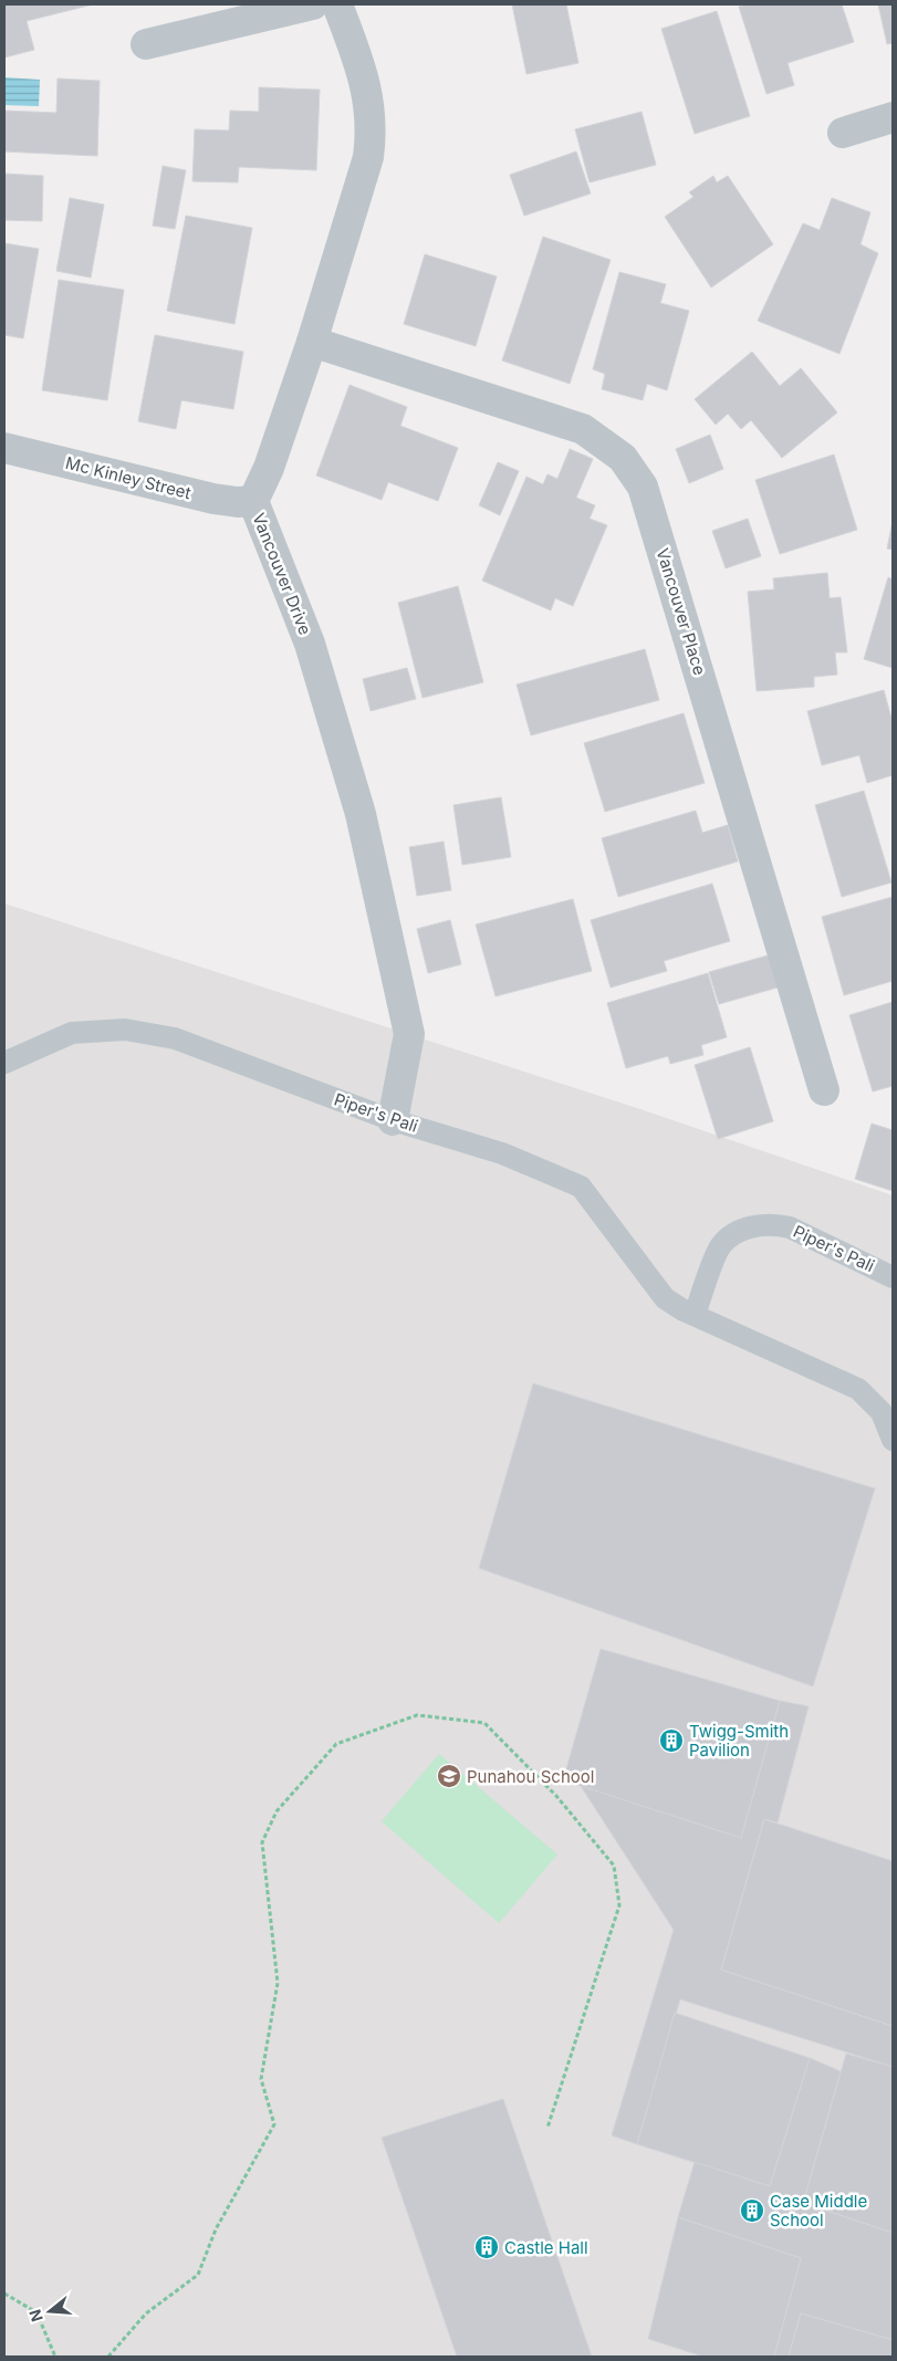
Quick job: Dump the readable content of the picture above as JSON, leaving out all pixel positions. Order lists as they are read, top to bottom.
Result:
{
  "streets": {
    "street": ["Mc Kinley Street", "Vancouver Drive", "Vancouver Place"],
    "lane": ["Piper's Pali"]
  },
  "crossings": [
    ["Mc Kinley Street", "Vancouver Drive"],
    ["Vancouver Drive", "Vancouver Place"],
    ["Vancouver Drive", "Piper's Pali"]
  ],
  "places": {
    "building": ["Twigg-Smith Pavilion", "Case Middle School", "Castle Hall"],
    "school or university": ["Punahou School"]
  },
  "north": "left"
}
